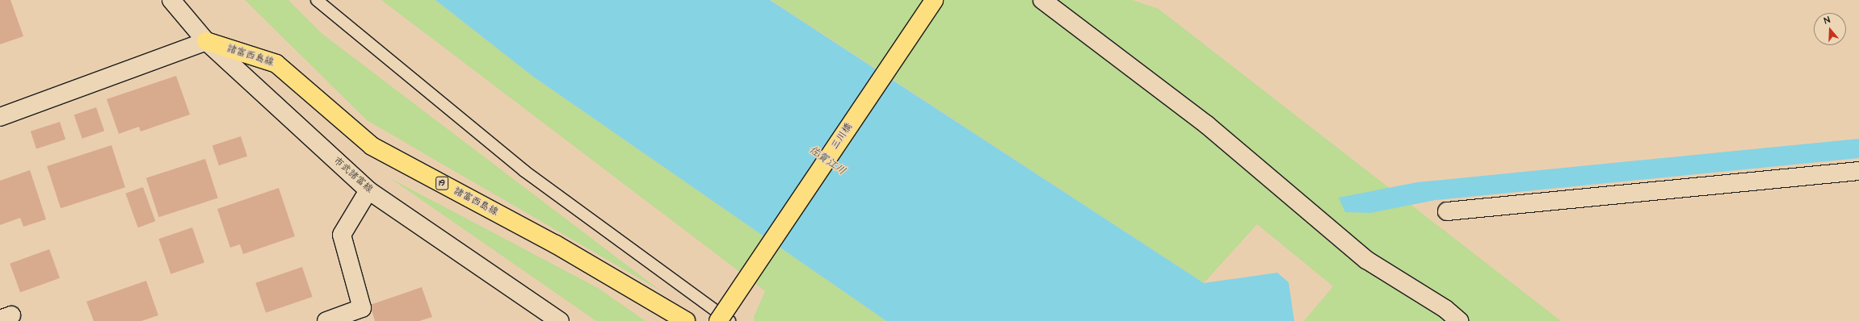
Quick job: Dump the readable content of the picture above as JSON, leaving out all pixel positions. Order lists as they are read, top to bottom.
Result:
{
  "streets": {
    "main road": ["諸富西島線", "三川橋", "19"],
    "street": ["市武諸富線"]
  },
  "crossings": [
    ["諸富西島線", "市武諸富線"]
  ],
  "water": ["佐賀江川"],
  "north": "top"
}
